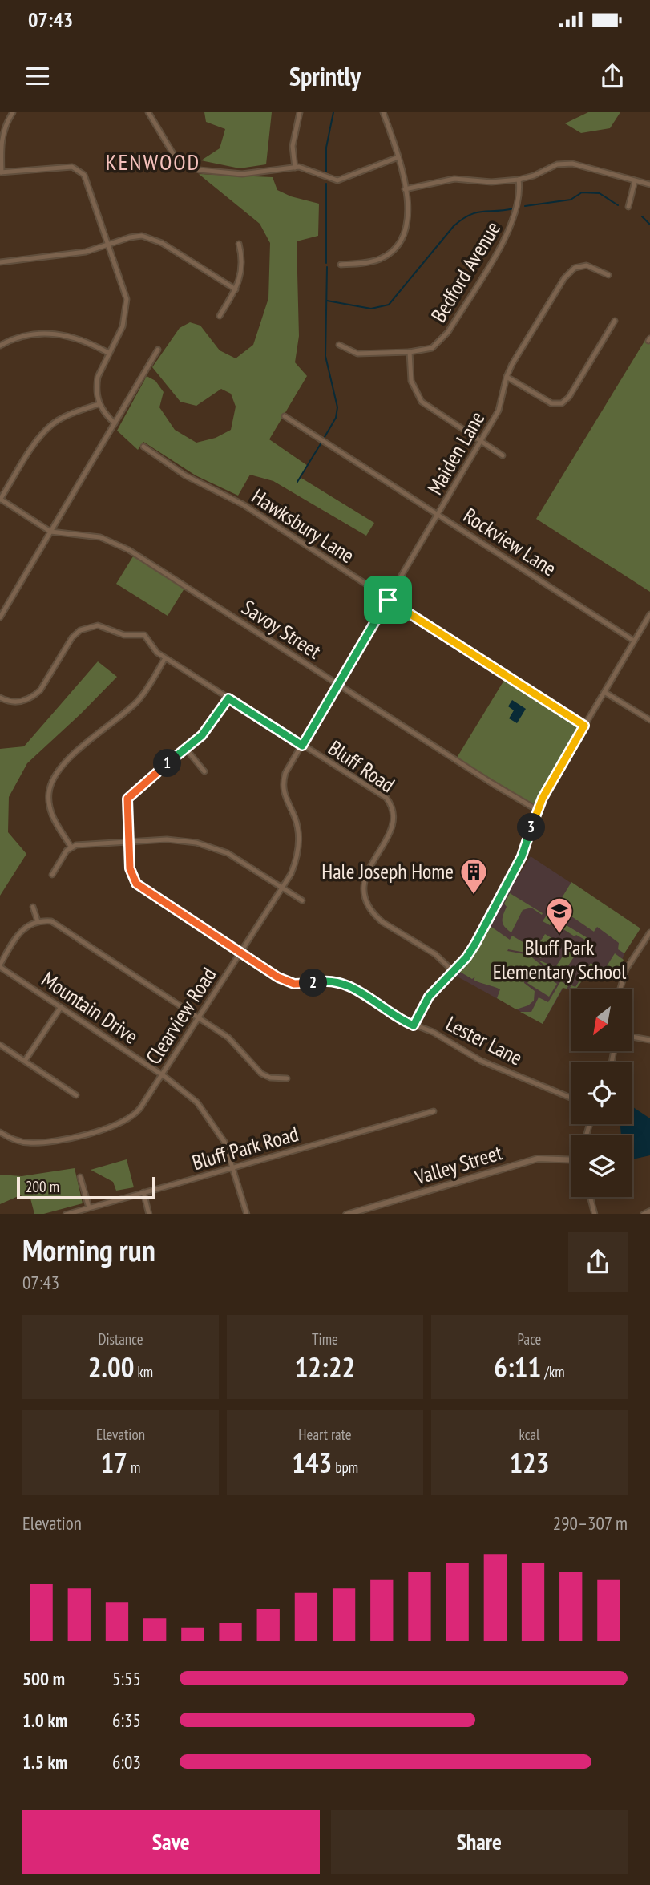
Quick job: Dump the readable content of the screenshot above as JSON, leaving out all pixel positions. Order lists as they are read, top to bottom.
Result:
{
  "streets": {
    "street": [
      "Bedford Avenue",
      "Maiden Lane",
      "Hawksbury Lane",
      "Rockview Lane",
      "Savoy Street",
      "Bluff Road",
      "Mountain Drive",
      "Clearview Road",
      "Lester Lane",
      "Bluff Park Road",
      "Valley Street"
    ]
  },
  "crossings": [
    ["Maiden Lane", "Hawksbury Lane"],
    ["Maiden Lane", "Rockview Lane"],
    ["Maiden Lane", "Savoy Street"],
    ["Maiden Lane", "Bluff Road"],
    ["Maiden Lane", "Clearview Road"],
    ["Bluff Road", "Clearview Road"],
    ["Bluff Road", "Lester Lane"],
    ["Mountain Drive", "Clearview Road"],
    ["Mountain Drive", "Bluff Park Road"],
    ["Clearview Road", "Lester Lane"]
  ],
  "districts": ["KENWOOD"],
  "places": {
    "building": ["Hale Joseph Home"],
    "school or university": ["Bluff Park Elementary School"]
  },
  "scale_bar": "200 m",
  "north": "bottom left",
  "page": {
    "status": "07:43",
    "header": "Sprintly",
    "pins": ["1", "3", "2"],
    "scale": "200 m",
    "heading": ["Morning run", "07:43"],
    "stats": [
      ["Distance", "2.00 km"],
      ["Time", "12:22"],
      ["Pace", "6:11 /km"],
      ["Elevation", "17 m"],
      ["Heart rate", "143 bpm"],
      ["kcal", "123"]
    ],
    "chart": ["Elevation", "290–307 m"],
    "list": [
      {
        "name": "500 m",
        "note": "5:55"
      },
      {
        "name": "1.0 km",
        "note": "6:35"
      },
      {
        "name": "1.5 km",
        "note": "6:03"
      }
    ],
    "buttons": ["Save", "Share"]
  }
}
